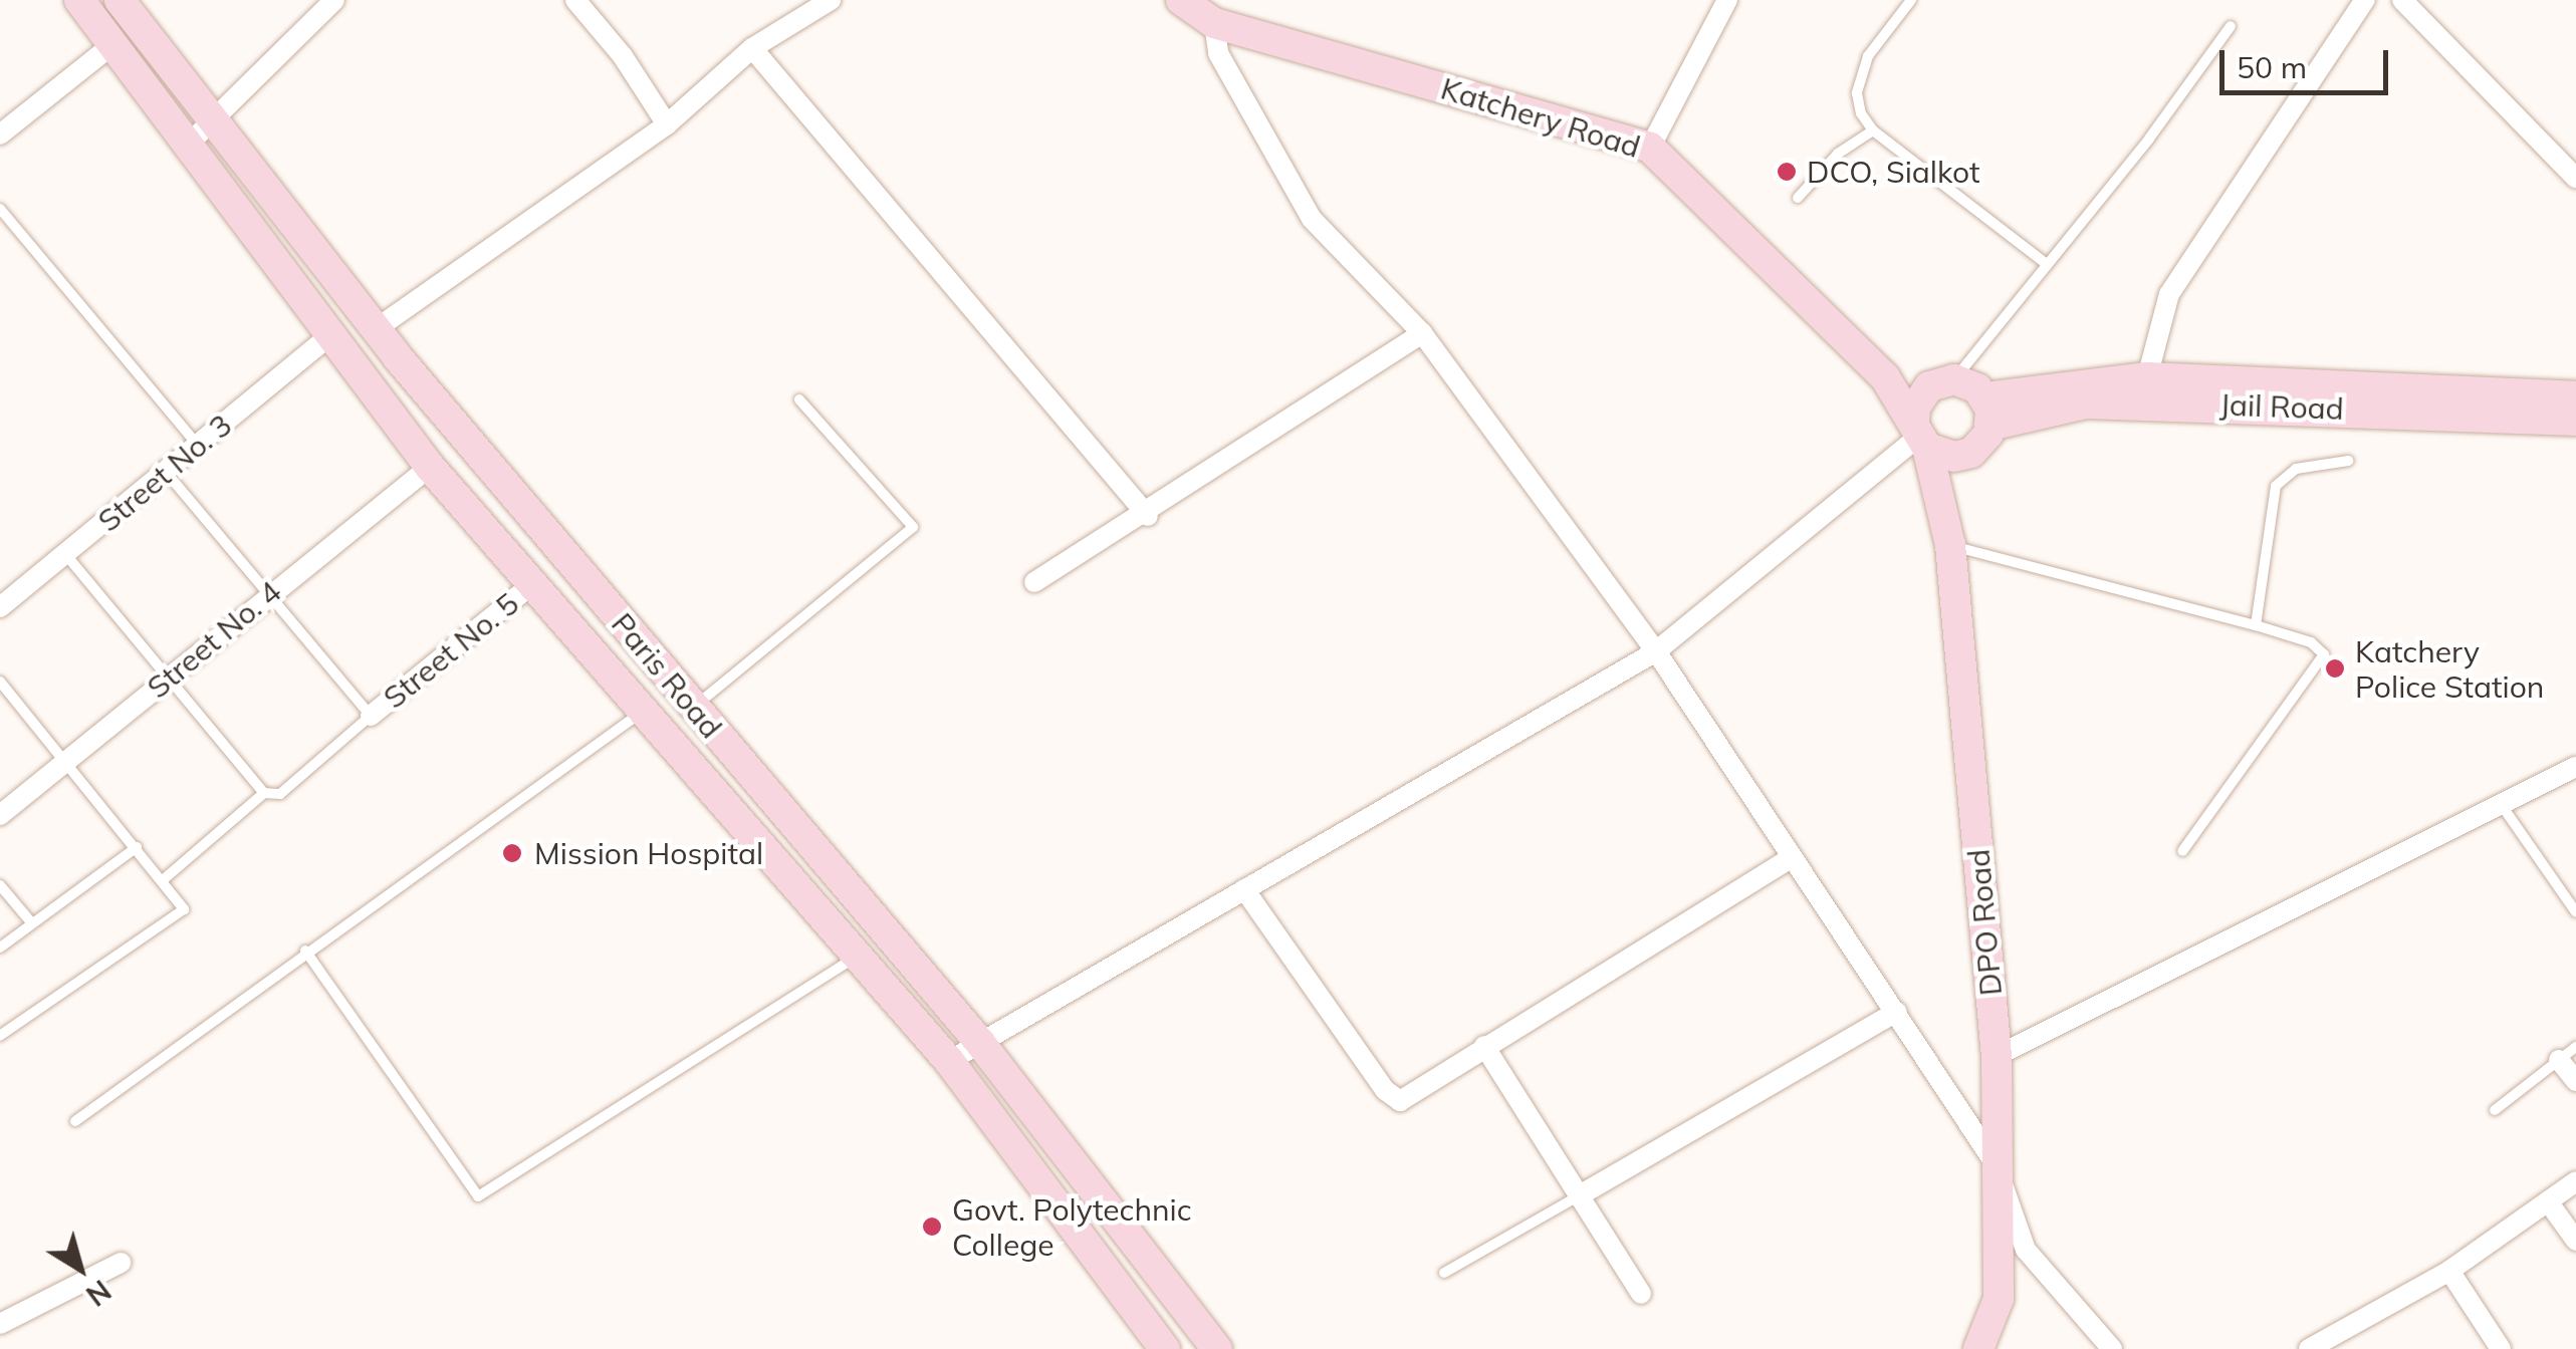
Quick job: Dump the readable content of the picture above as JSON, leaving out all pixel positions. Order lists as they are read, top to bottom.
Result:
{
  "streets": {
    "main road": [
      "Katchery Road",
      "Jail Road",
      "Paris Road",
      "DPO Road"
    ],
    "street": ["Street No. 3", "Street No. 4", "Street No. 5"]
  },
  "crossings": [
    ["Katchery Road", "DPO Road"],
    ["Street No. 3", "Paris Road"],
    ["Street No. 4", "Paris Road"],
    ["Street No. 5", "Paris Road"]
  ],
  "places": [
    "DCO, Sialkot",
    "Katchery Police Station",
    "Mission Hospital",
    "Govt. Polytechnic College"
  ],
  "scale_bar": "50 m",
  "north": "bottom right"
}
